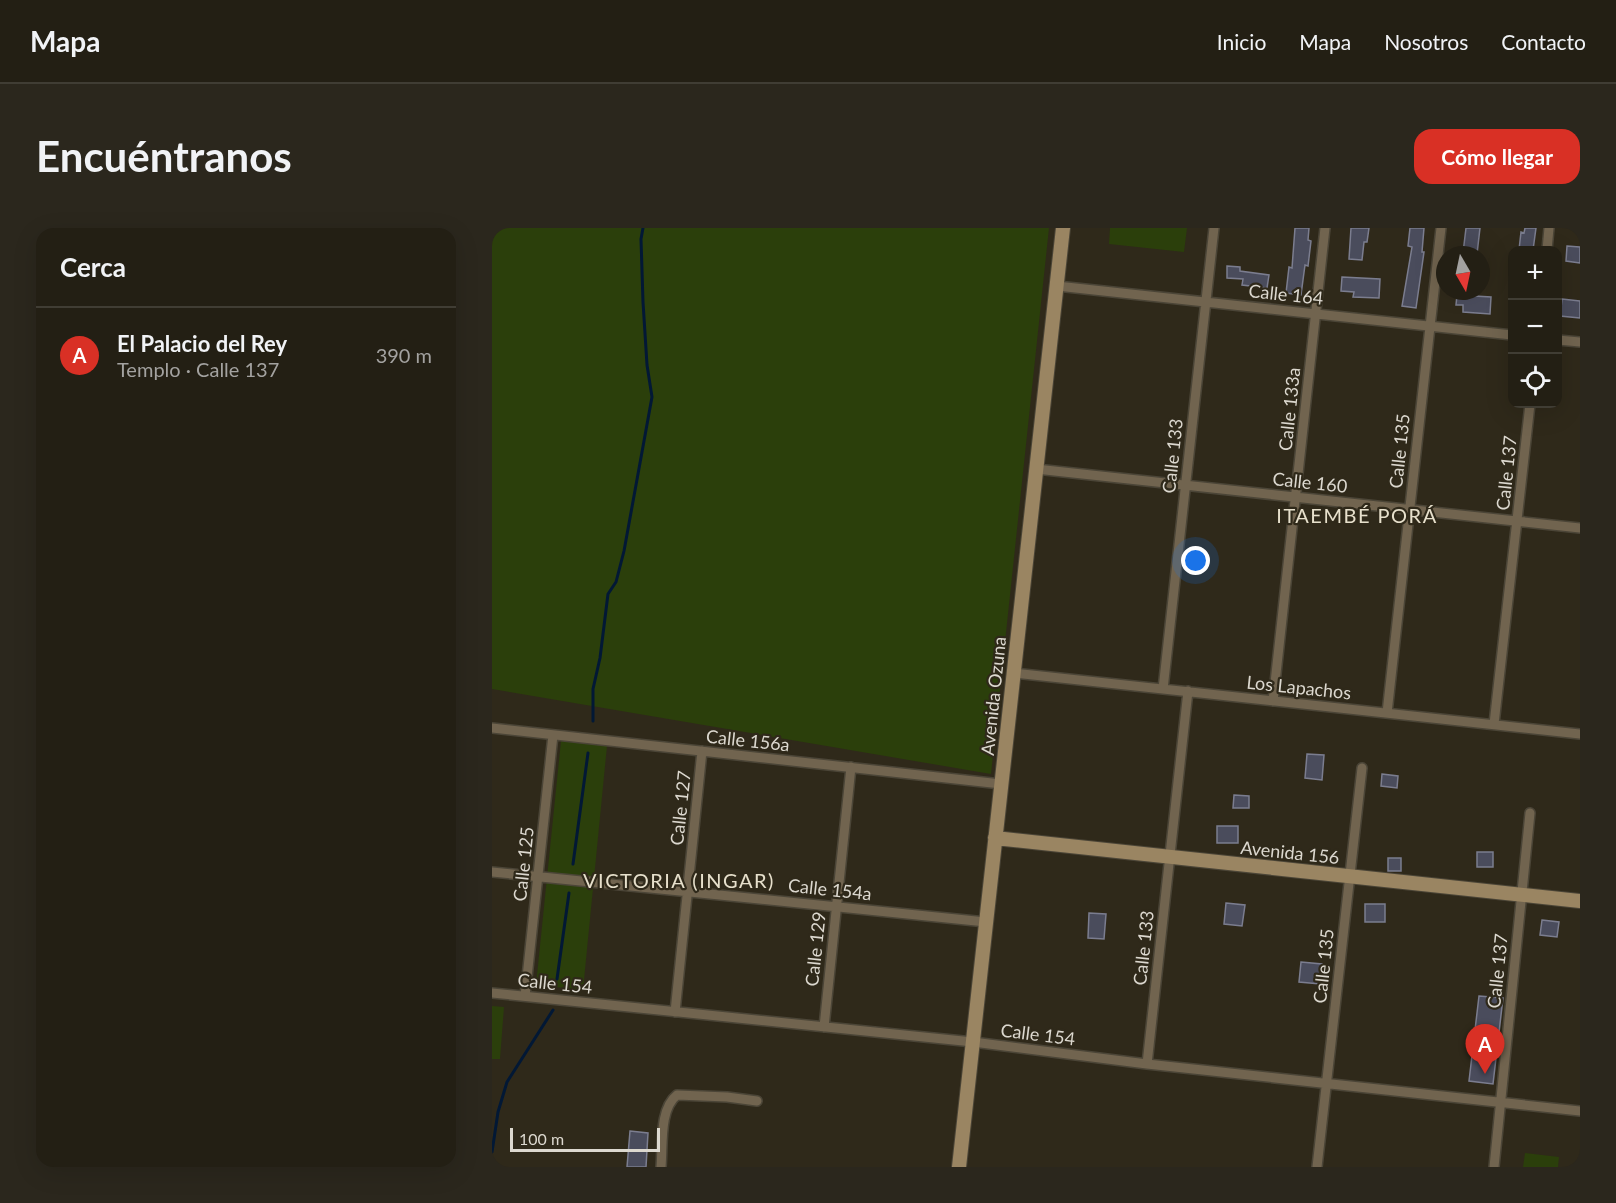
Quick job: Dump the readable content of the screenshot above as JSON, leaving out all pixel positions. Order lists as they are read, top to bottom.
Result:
{
  "streets": {
    "main road": ["Avenida Ozuna", "Avenida 156"],
    "street": [
      "Calle 164",
      "Calle 133a",
      "Calle 135",
      "Calle 133",
      "Calle 137",
      "Calle 160",
      "Los Lapachos",
      "Calle 156a",
      "Calle 127",
      "Calle 125",
      "Calle 154a",
      "Calle 129",
      "Calle 154"
    ]
  },
  "crossings": [
    ["Calle 164", "Calle 133a"],
    ["Calle 164", "Calle 135"],
    ["Calle 164", "Calle 133"],
    ["Calle 164", "Avenida Ozuna"],
    ["Calle 133a", "Calle 160"],
    ["Calle 133a", "Los Lapachos"],
    ["Calle 135", "Calle 160"],
    ["Calle 135", "Los Lapachos"],
    ["Calle 135", "Avenida 156"],
    ["Calle 135", "Calle 154"],
    ["Calle 133", "Calle 160"],
    ["Calle 133", "Los Lapachos"],
    ["Calle 133", "Avenida 156"],
    ["Calle 133", "Calle 154"],
    ["Calle 137", "Calle 160"],
    ["Calle 137", "Los Lapachos"],
    ["Calle 137", "Avenida 156"],
    ["Calle 137", "Calle 154"],
    ["Calle 160", "Avenida Ozuna"],
    ["Los Lapachos", "Avenida Ozuna"],
    ["Avenida Ozuna", "Calle 156a"],
    ["Avenida Ozuna", "Avenida 156"],
    ["Avenida Ozuna", "Calle 154a"],
    ["Avenida Ozuna", "Calle 154"],
    ["Calle 156a", "Calle 127"],
    ["Calle 156a", "Calle 125"],
    ["Calle 156a", "Calle 129"],
    ["Calle 127", "Calle 154a"],
    ["Calle 127", "Calle 154"],
    ["Calle 125", "Calle 154a"],
    ["Calle 125", "Calle 154"],
    ["Calle 154a", "Calle 129"],
    ["Calle 129", "Calle 154"]
  ],
  "districts": ["ITAEMBÉ PORÁ", "VICTORIA (INGAR)"],
  "scale_bar": "100 m",
  "north": "bottom",
  "page": {
    "header": "Mapa",
    "nav": [
      "Inicio",
      "Mapa",
      "Nosotros",
      "Contacto"
    ],
    "buttons": "Cómo llegar",
    "title": "Encuéntranos",
    "heading": "Cerca",
    "map_buttons": ["+", "−"],
    "list": [
      {
        "mark": "A",
        "name": "El Palacio del Rey",
        "note": "Templo · Calle 137",
        "value": "390 m"
      }
    ],
    "pins": "A",
    "scale": "100 m"
  }
}
